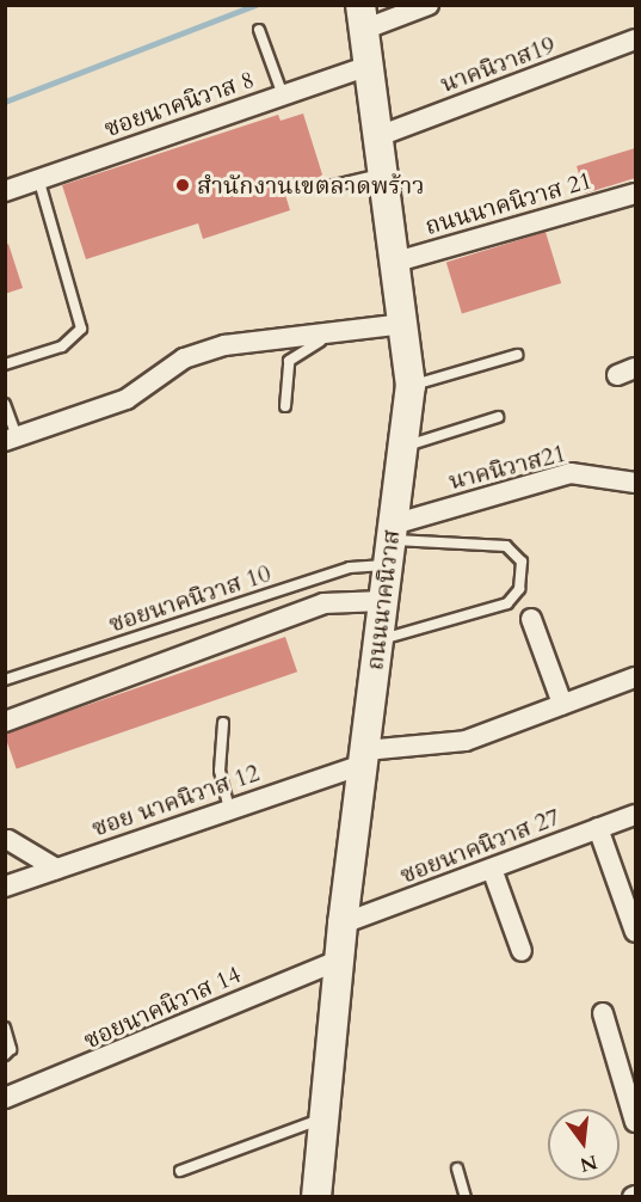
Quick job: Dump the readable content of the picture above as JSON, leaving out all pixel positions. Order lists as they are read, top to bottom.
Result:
{
  "streets": {
    "main road": ["ถนนนาคนิวาส"],
    "street": [
      "นาคนิวาส19",
      "ซอยนาคนิวาส 8",
      "ถนนนาคนิวาส 21",
      "นาคนิวาส21",
      "ซอย นาคนิวาส 12",
      "ซอยนาคนิวาส 27",
      "ซอยนาคนิวาส 14"
    ],
    "lane": ["ซอยนาคนิวาส 10"]
  },
  "crossings": [
    ["นาคนิวาส19", "ถนนนาคนิวาส"],
    ["ซอยนาคนิวาส 8", "ถนนนาคนิวาส"],
    ["ถนนนาคนิวาส 21", "ถนนนาคนิวาส"],
    ["นาคนิวาส21", "ซอยนาคนิวาส 10"],
    ["นาคนิวาส21", "ถนนนาคนิวาส"],
    ["ซอยนาคนิวาส 10", "ถนนนาคนิวาส"],
    ["ถนนนาคนิวาส", "ซอย นาคนิวาส 12"],
    ["ถนนนาคนิวาส", "ซอยนาคนิวาส 27"],
    ["ถนนนาคนิวาส", "ซอยนาคนิวาส 14"]
  ],
  "places": ["สำนักงานเขตลาดพร้าว"],
  "north": "bottom"
}
